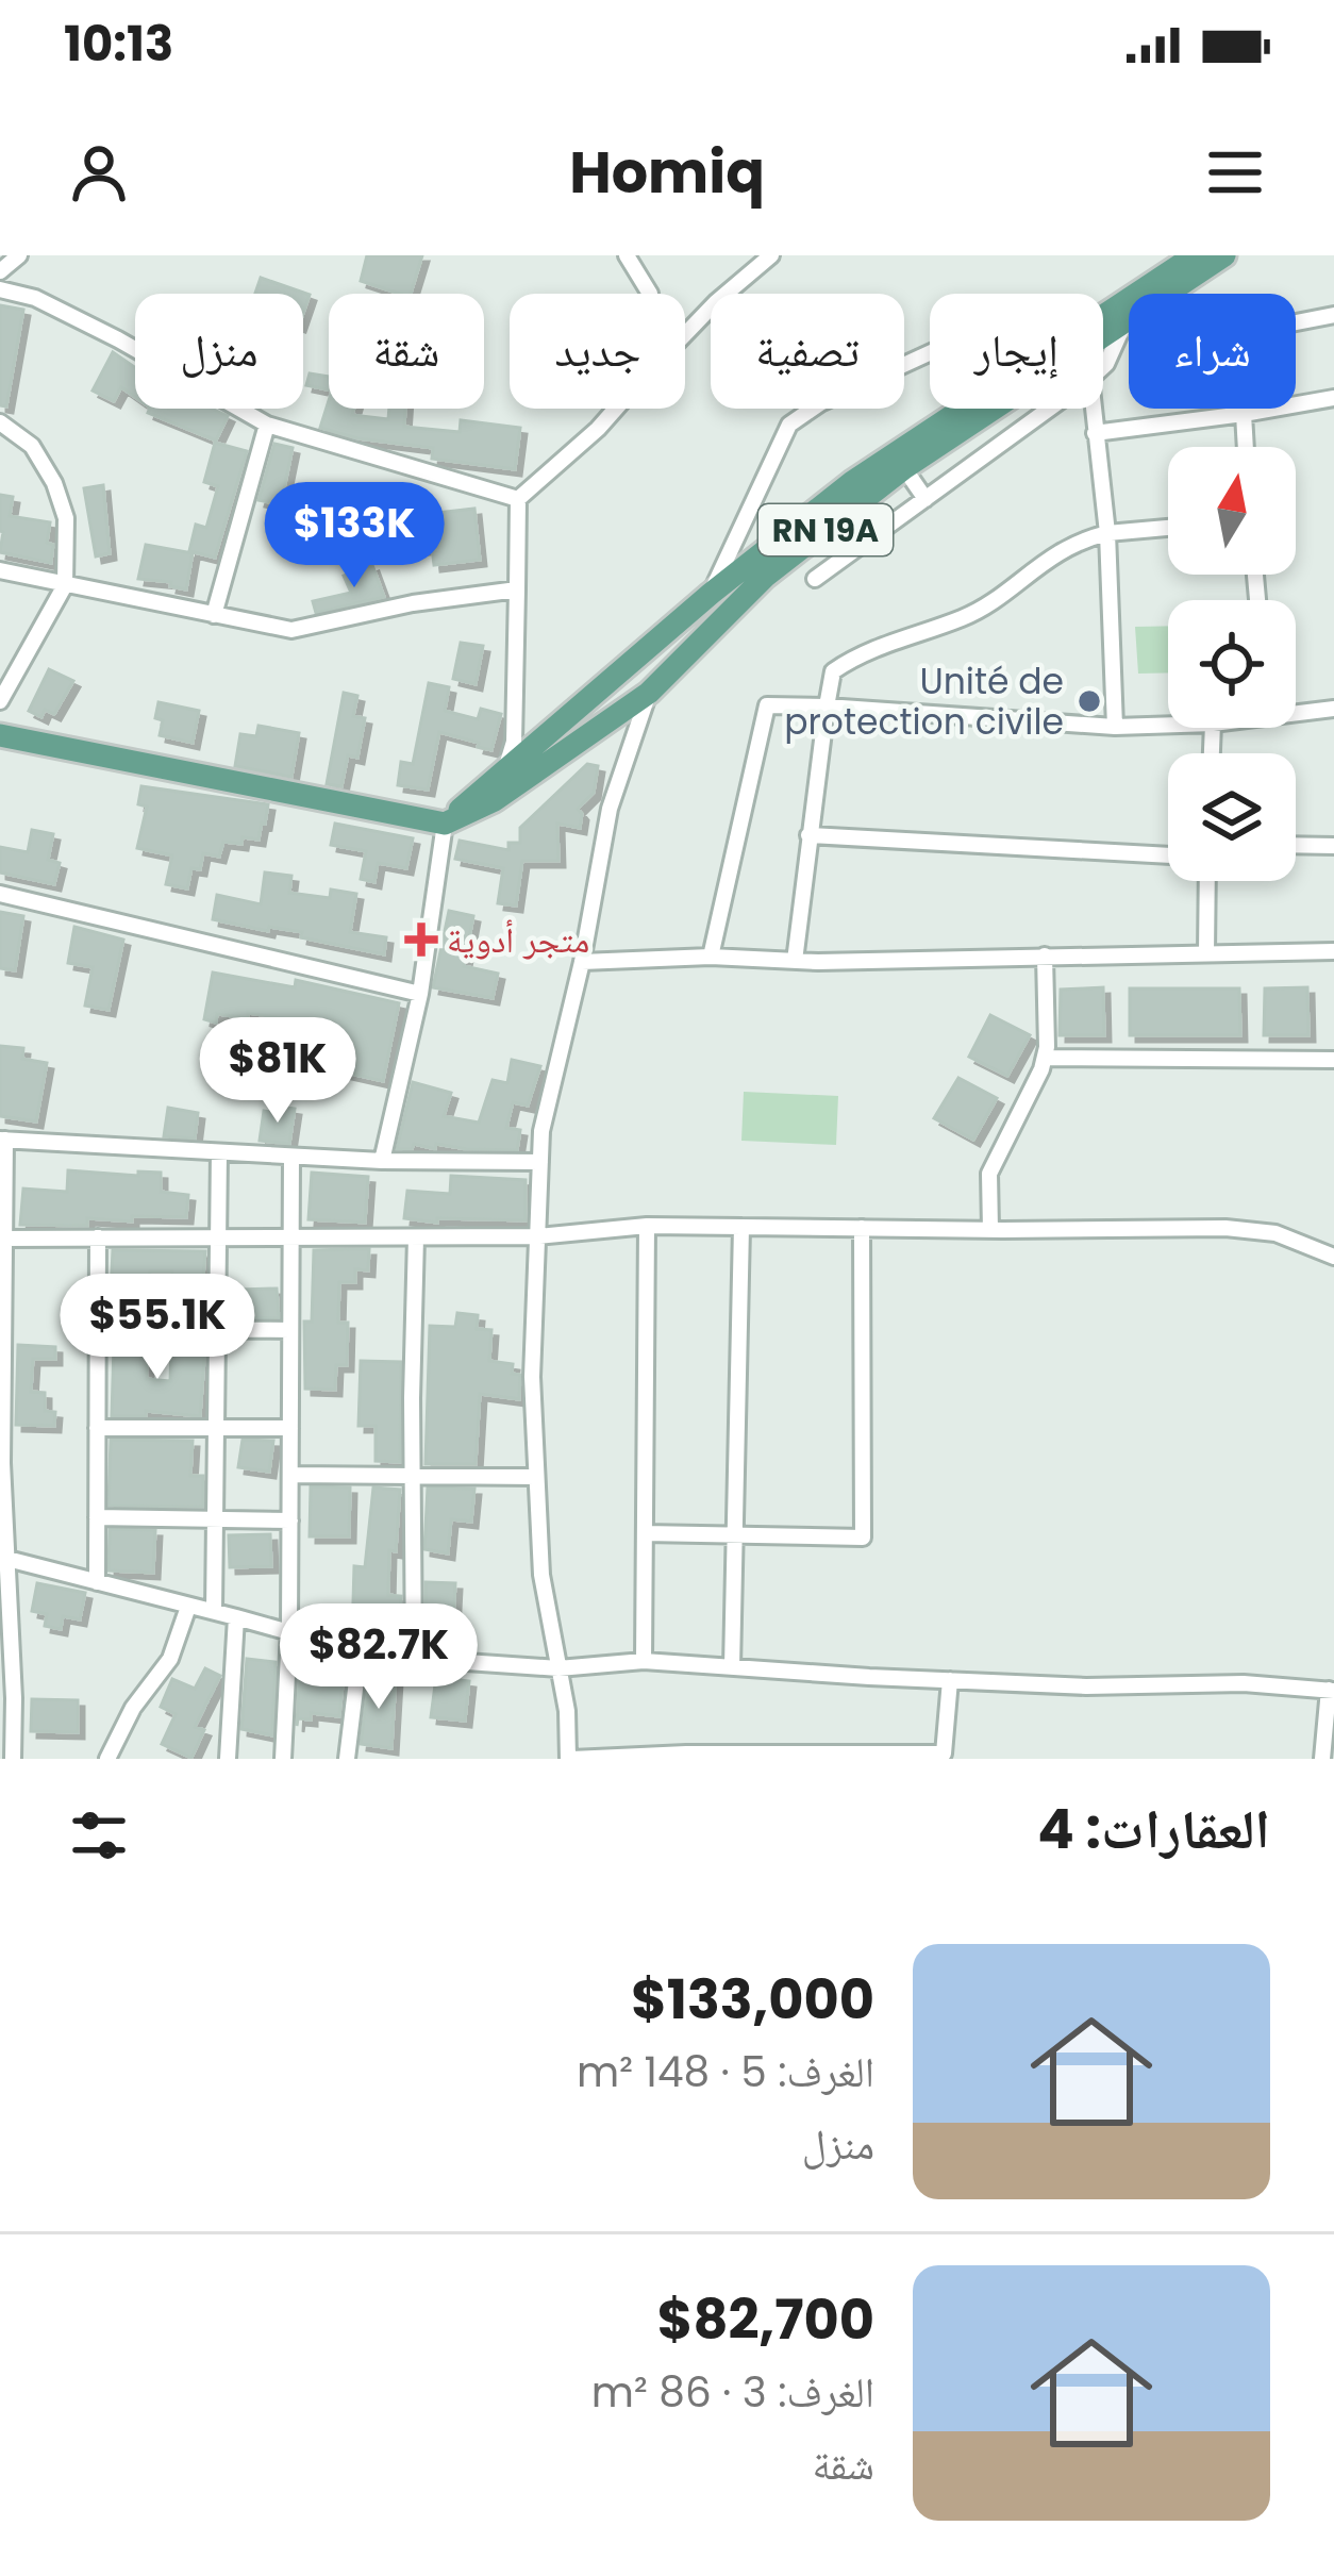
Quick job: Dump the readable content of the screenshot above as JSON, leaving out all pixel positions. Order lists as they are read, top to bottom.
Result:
{
  "streets": {
    "main road": ["RN 19A"]
  },
  "places": {
    "other": ["Unité de protection civile"],
    "health": ["متجر أدوية"]
  },
  "north": "top",
  "page": {
    "status": "10:13",
    "header": "Homiq",
    "chip": [
      "شراء",
      "إيجار",
      "تصفية",
      "جديد",
      "شقة",
      "منزل"
    ],
    "price": [
      "$133K",
      "$81K",
      "$55.1K",
      "$82.7K"
    ],
    "heading": "العقارات: 4",
    "list": [
      {
        "name": "$133,000",
        "note": "الغرف: 5 · 148 m² · منزل"
      },
      {
        "name": "$82,700",
        "note": "الغرف: 3 · 86 m² · شقة"
      }
    ]
  }
}
